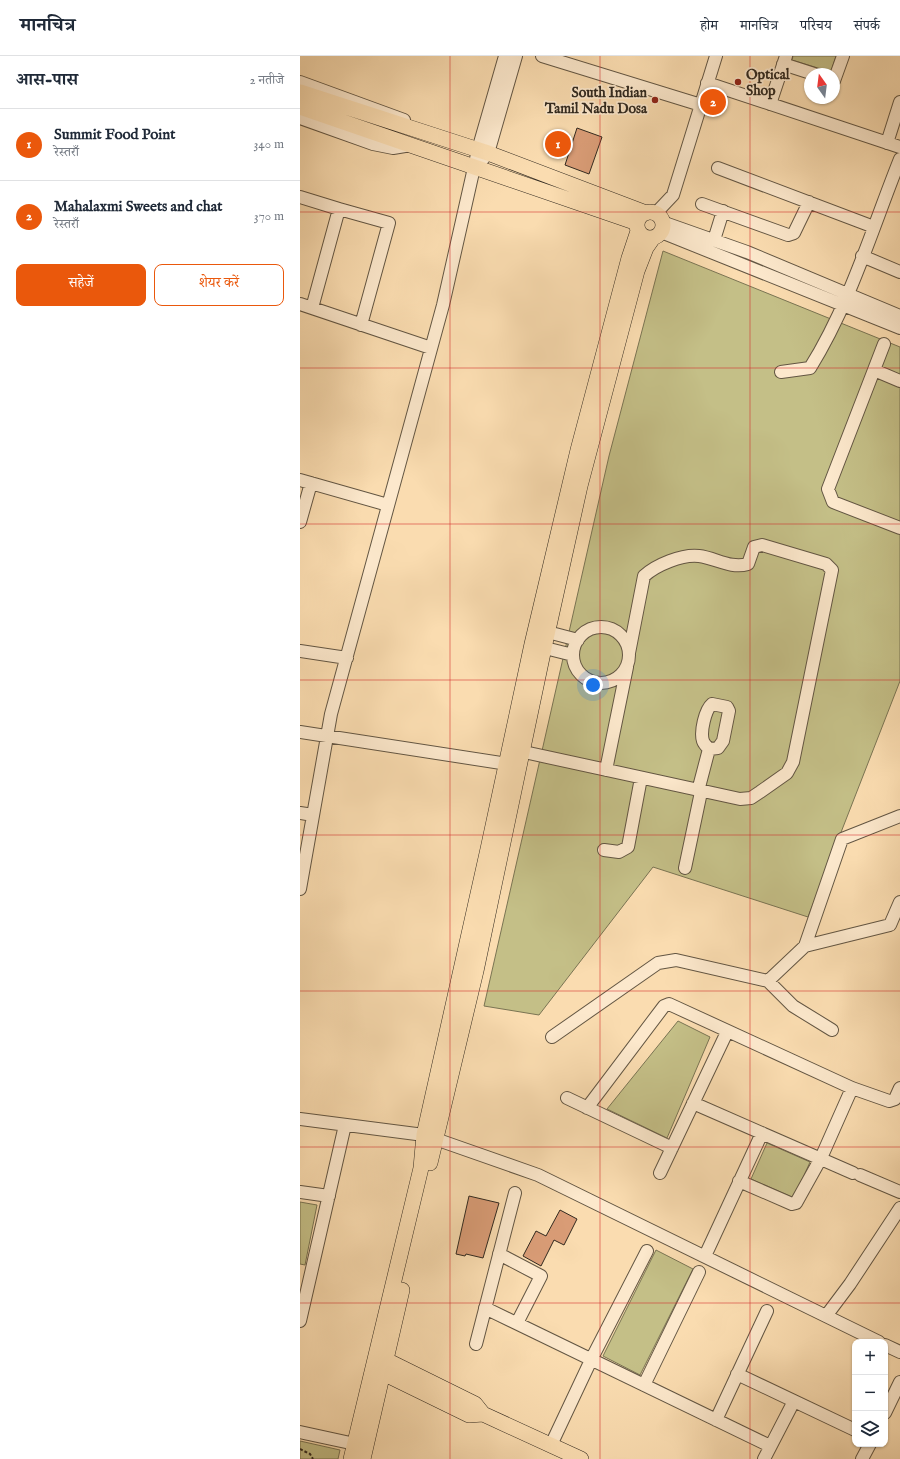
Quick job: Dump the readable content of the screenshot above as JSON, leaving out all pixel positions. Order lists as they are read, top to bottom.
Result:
{
  "places": ["Optical Shop", "South Indian Tamil Nadu Dosa"],
  "north": "top",
  "page": {
    "header": "मानचित्र",
    "nav": [
      "होम",
      "मानचित्र",
      "परिचय",
      "संपर्क"
    ],
    "heading": ["आस-पास", "2 नतीजे"],
    "pins": ["2", "1"],
    "list": [
      {
        "mark": "1",
        "name": "Summit Food Point",
        "note": "रेस्तराँ",
        "value": "340 m"
      },
      {
        "mark": "2",
        "name": "Mahalaxmi Sweets and chat",
        "note": "रेस्तराँ",
        "value": "370 m"
      }
    ],
    "buttons": ["सहेजें", "शेयर करें"],
    "map_buttons": ["+", "−"]
  }
}
